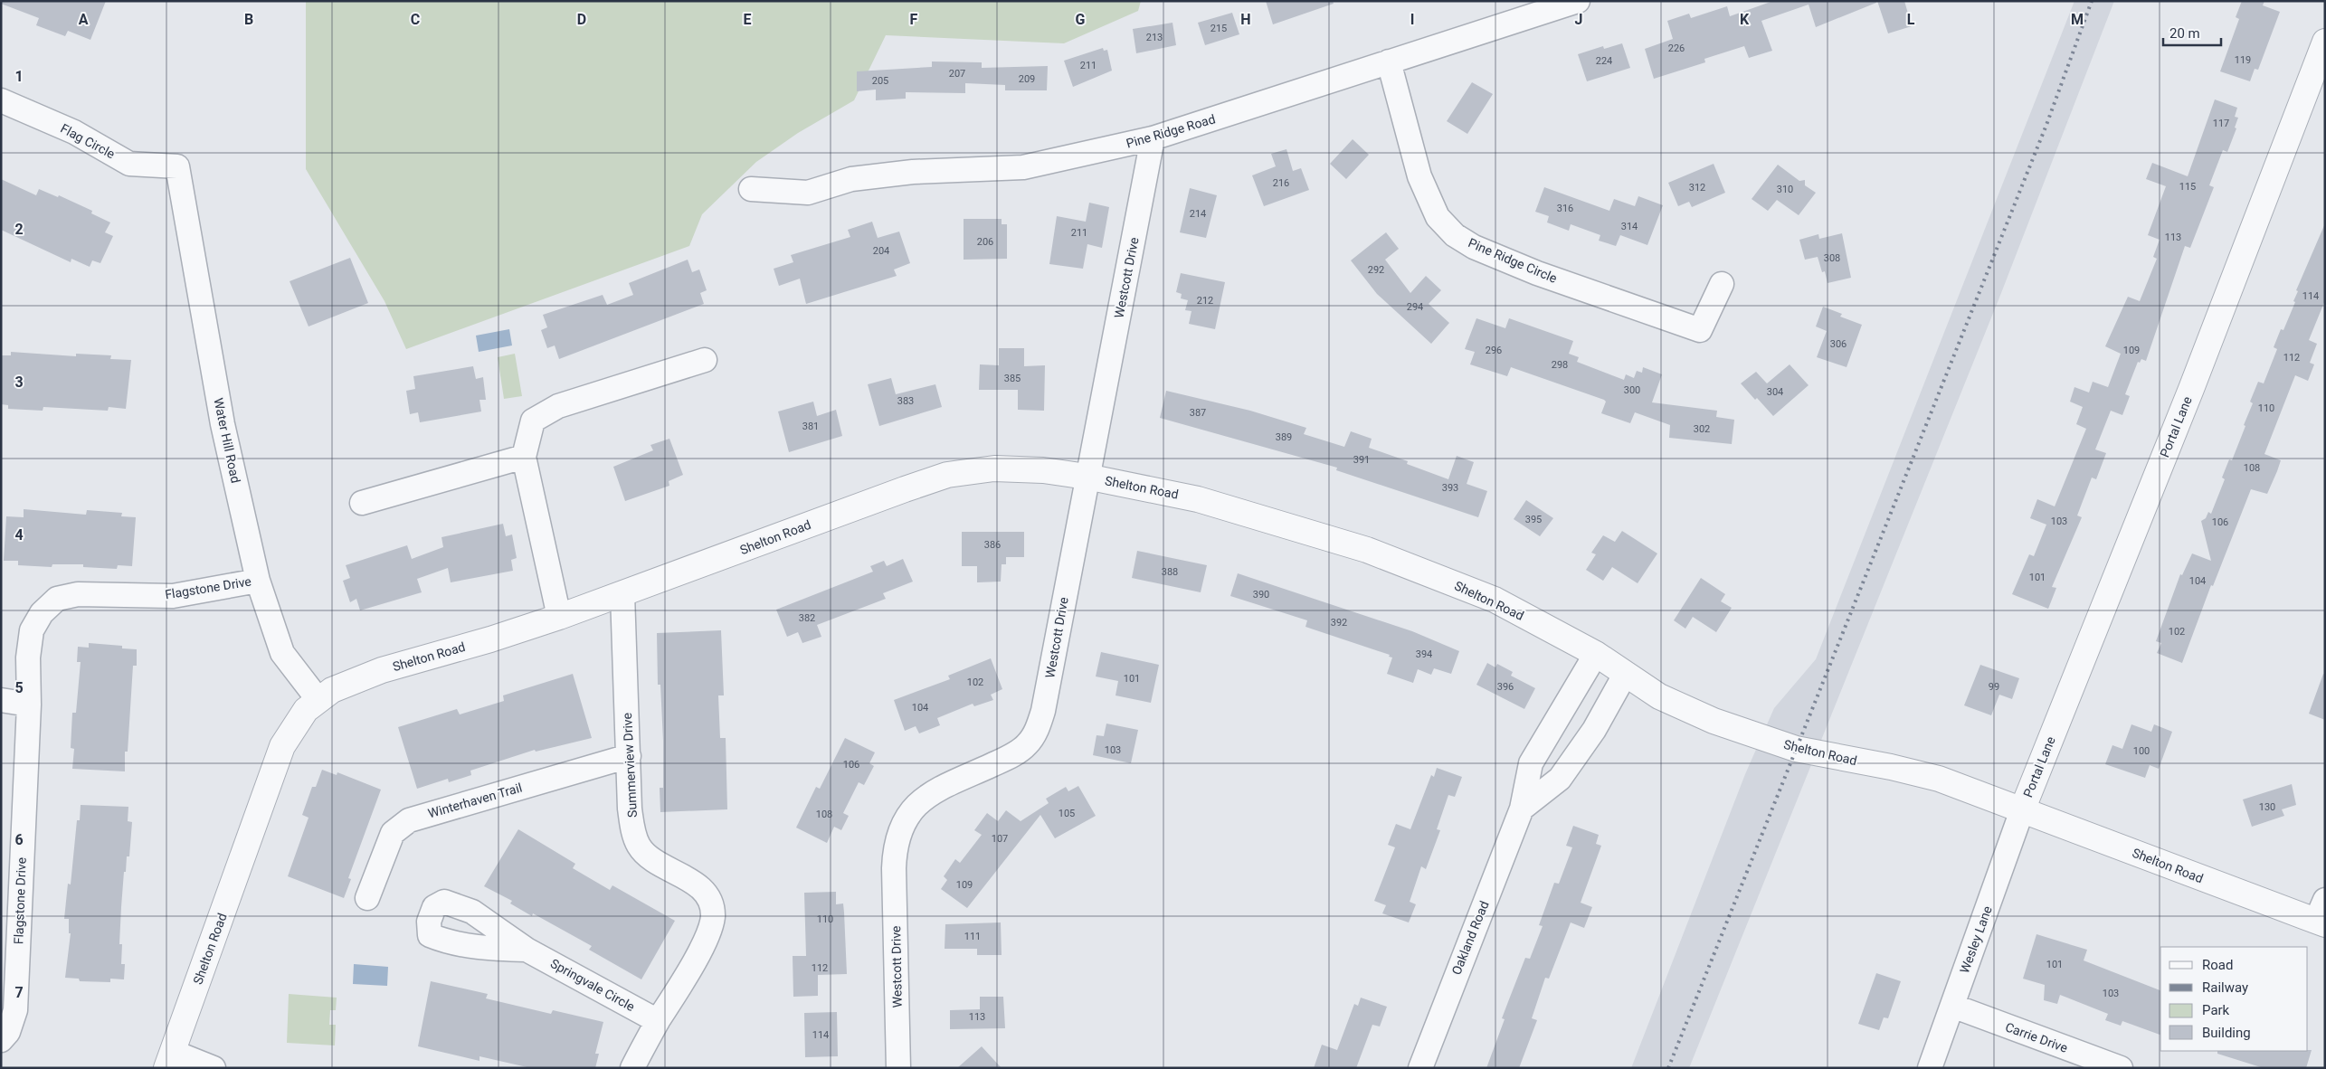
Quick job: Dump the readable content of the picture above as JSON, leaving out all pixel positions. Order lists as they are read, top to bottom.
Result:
{
  "streets": {
    "street": [
      "Pine Ridge Road",
      "Flag Circle",
      "Pine Ridge Circle",
      "Westcott Drive",
      "Portal Lane",
      "Water Hill Road",
      "Shelton Road",
      "Flagstone Drive",
      "Summerview Drive",
      "Winterhaven Trail",
      "Oakland Road",
      "Wesley Lane",
      "Springvale Circle",
      "Carrie Drive"
    ]
  },
  "crossings": [
    ["Pine Ridge Road", "Pine Ridge Circle"],
    ["Pine Ridge Road", "Westcott Drive"],
    ["Flag Circle", "Water Hill Road"],
    ["Westcott Drive", "Shelton Road"],
    ["Portal Lane", "Shelton Road"],
    ["Portal Lane", "Wesley Lane"],
    ["Water Hill Road", "Shelton Road"],
    ["Water Hill Road", "Flagstone Drive"],
    ["Shelton Road", "Summerview Drive"],
    ["Shelton Road", "Oakland Road"],
    ["Shelton Road", "Wesley Lane"],
    ["Summerview Drive", "Winterhaven Trail"],
    ["Summerview Drive", "Springvale Circle"],
    ["Wesley Lane", "Carrie Drive"]
  ],
  "house_numbers": [
    "215",
    "213",
    "226",
    "119",
    "224",
    "211",
    "207",
    "209",
    "205",
    "117",
    "216",
    "115",
    "312",
    "310",
    "316",
    "214",
    "314",
    "211",
    "113",
    "206",
    "204",
    "308",
    "292",
    "114",
    "212",
    "294",
    "306",
    "296",
    "109",
    "112",
    "298",
    "385",
    "300",
    "304",
    "383",
    "110",
    "387",
    "381",
    "302",
    "389",
    "391",
    "108",
    "393",
    "395",
    "103",
    "106",
    "386",
    "388",
    "101",
    "104",
    "390",
    "382",
    "392",
    "102",
    "394",
    "101",
    "102",
    "396",
    "99",
    "104",
    "103",
    "100",
    "106",
    "130",
    "105",
    "108",
    "107",
    "109",
    "110",
    "111",
    "101",
    "112",
    "103",
    "113",
    "114"
  ],
  "legend": [
    "Road",
    "Railway",
    "Park",
    "Building"
  ],
  "scale_bar": "20 m",
  "grid": {
    "columns": [
      "A",
      "B",
      "C",
      "D",
      "E",
      "F",
      "G",
      "H",
      "I",
      "J",
      "K",
      "L",
      "M"
    ],
    "rows": [
      "1",
      "2",
      "3",
      "4",
      "5",
      "6",
      "7"
    ]
  }
}
